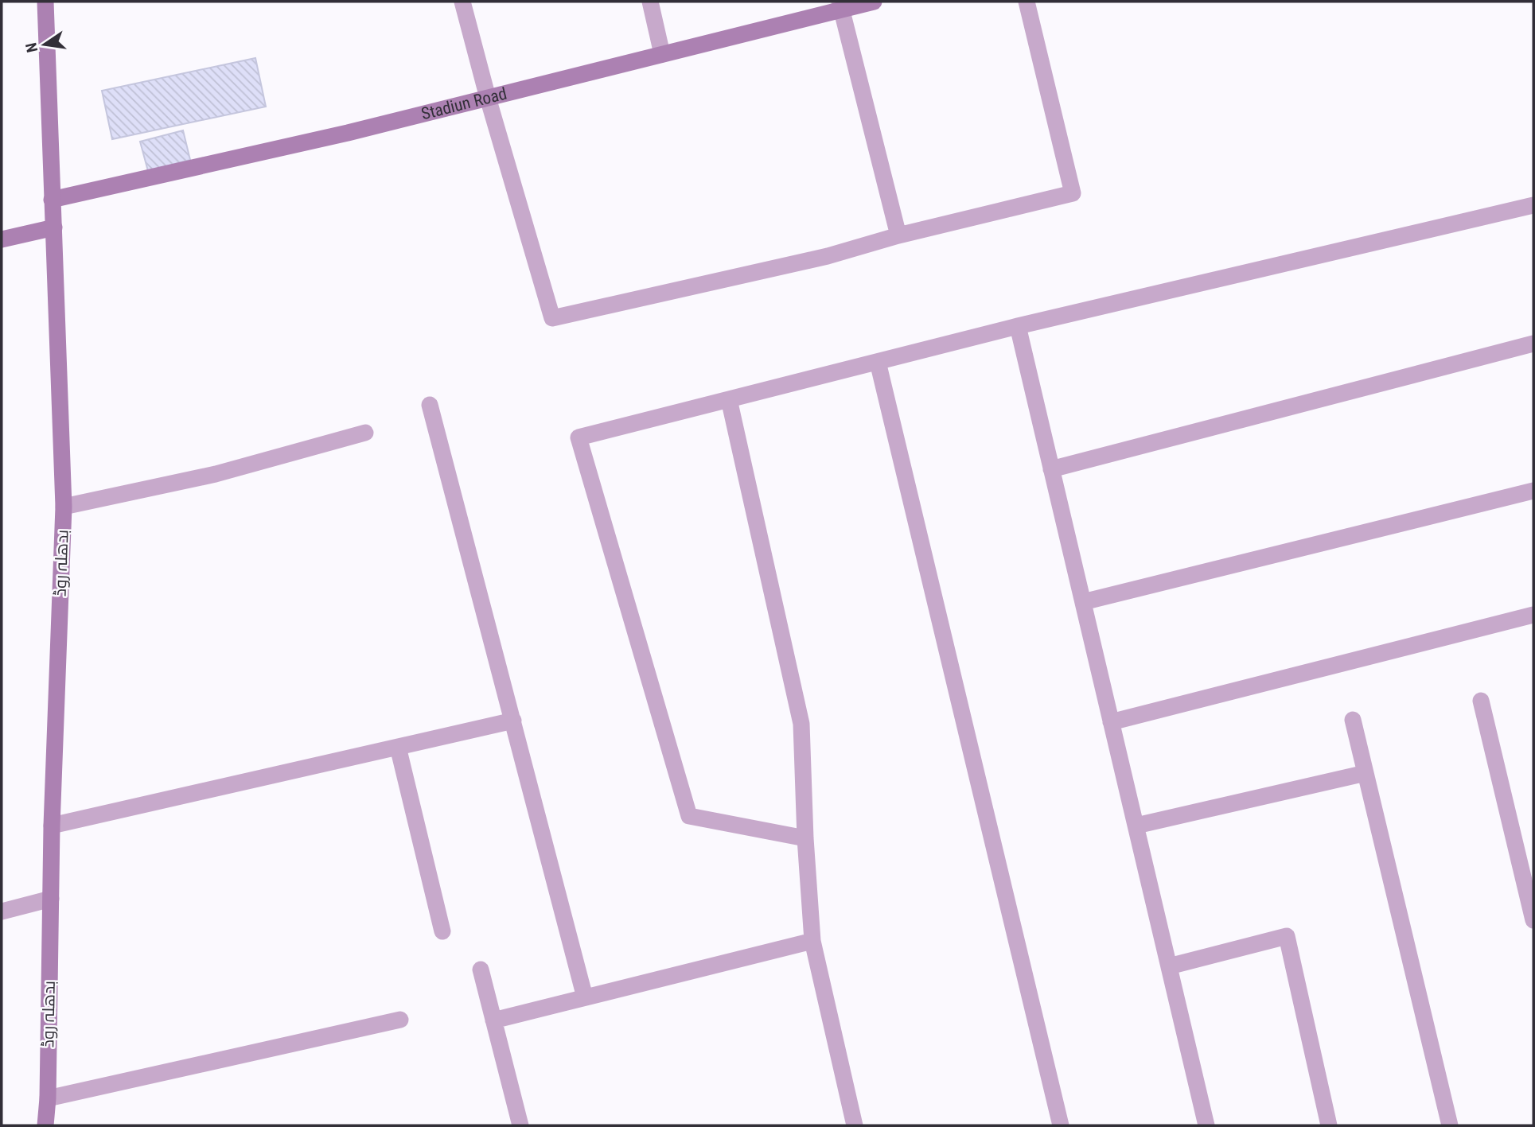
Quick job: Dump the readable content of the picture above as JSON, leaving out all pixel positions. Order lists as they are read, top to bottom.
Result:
{
  "streets": {
    "main road": ["Stadiun Road", "بدھلہ روڈ"]
  },
  "crossings": [
    ["Stadiun Road", "بدھلہ روڈ"]
  ],
  "north": "left"
}
